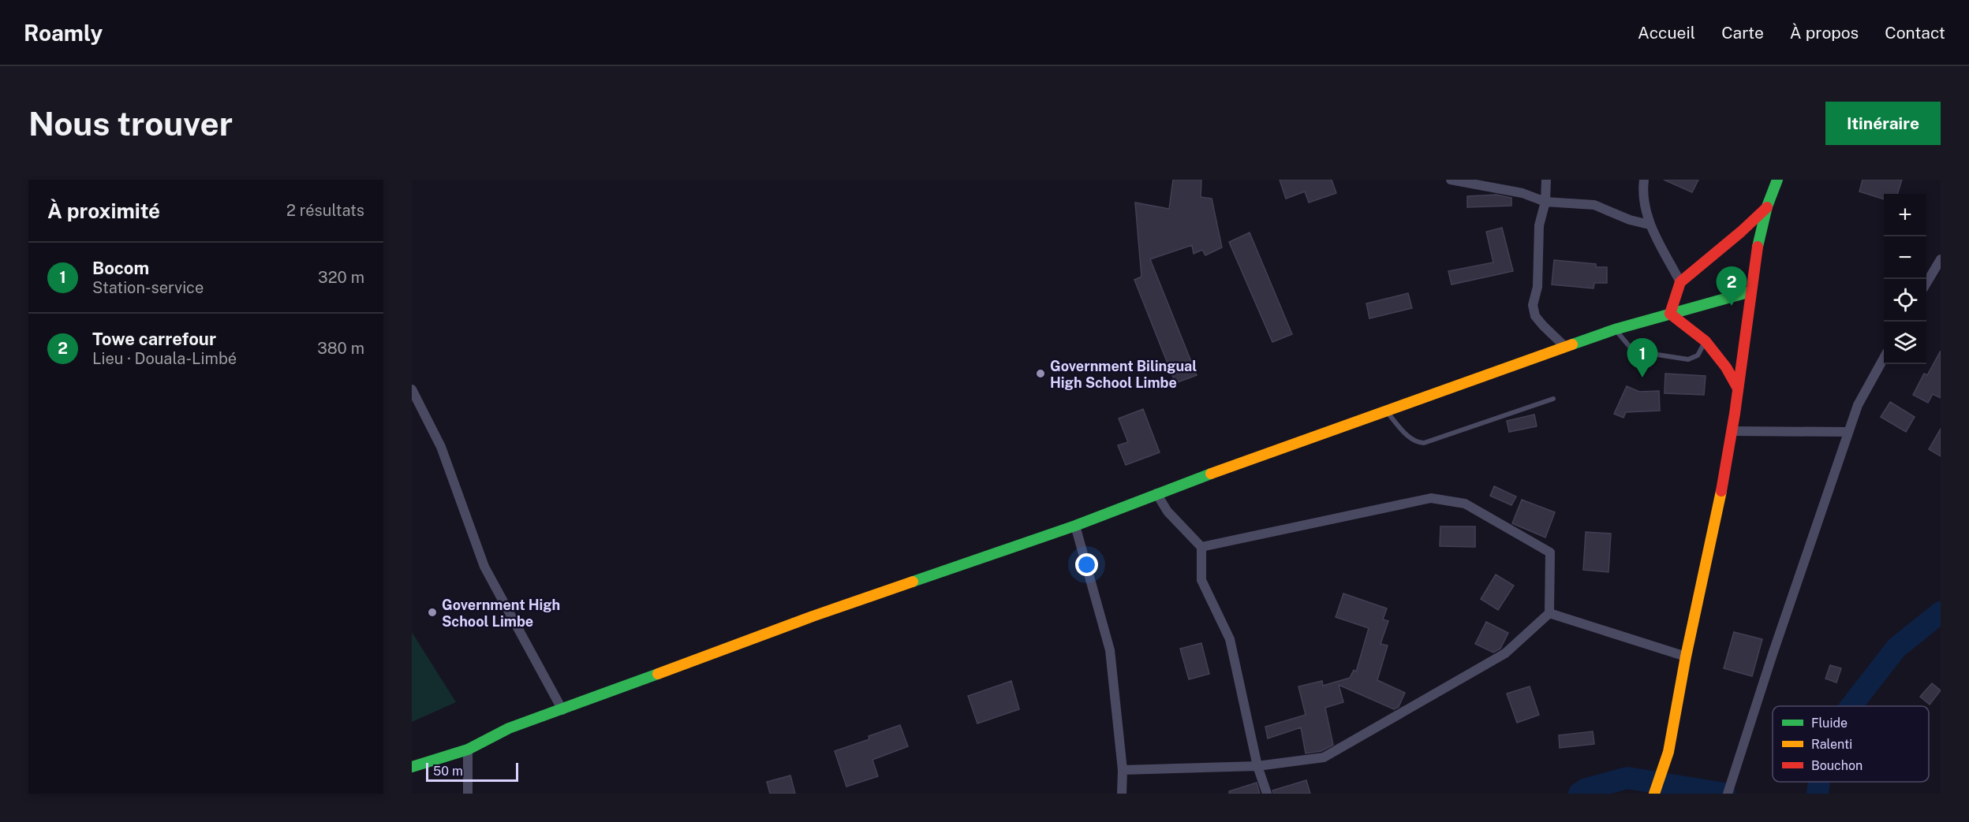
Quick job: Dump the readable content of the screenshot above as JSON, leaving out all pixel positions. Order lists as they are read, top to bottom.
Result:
{
  "places": ["Government Bilingual High School Limbe", "Government High School Limbe"],
  "legend": ["Fluide", "Ralenti", "Bouchon"],
  "scale_bar": "50 m",
  "page": {
    "header": "Roamly",
    "nav": [
      "Accueil",
      "Carte",
      "À propos",
      "Contact"
    ],
    "buttons": "Itinéraire",
    "title": "Nous trouver",
    "heading": ["À proximité", "2 résultats"],
    "map_buttons": ["+", "−"],
    "list": [
      {
        "mark": "1",
        "name": "Bocom",
        "note": "Station-service",
        "value": "320 m"
      },
      {
        "mark": "2",
        "name": "Towe carrefour",
        "note": "Lieu · Douala-Limbé",
        "value": "380 m"
      }
    ],
    "pins": ["2", "1"],
    "scale": "50 m"
  }
}
